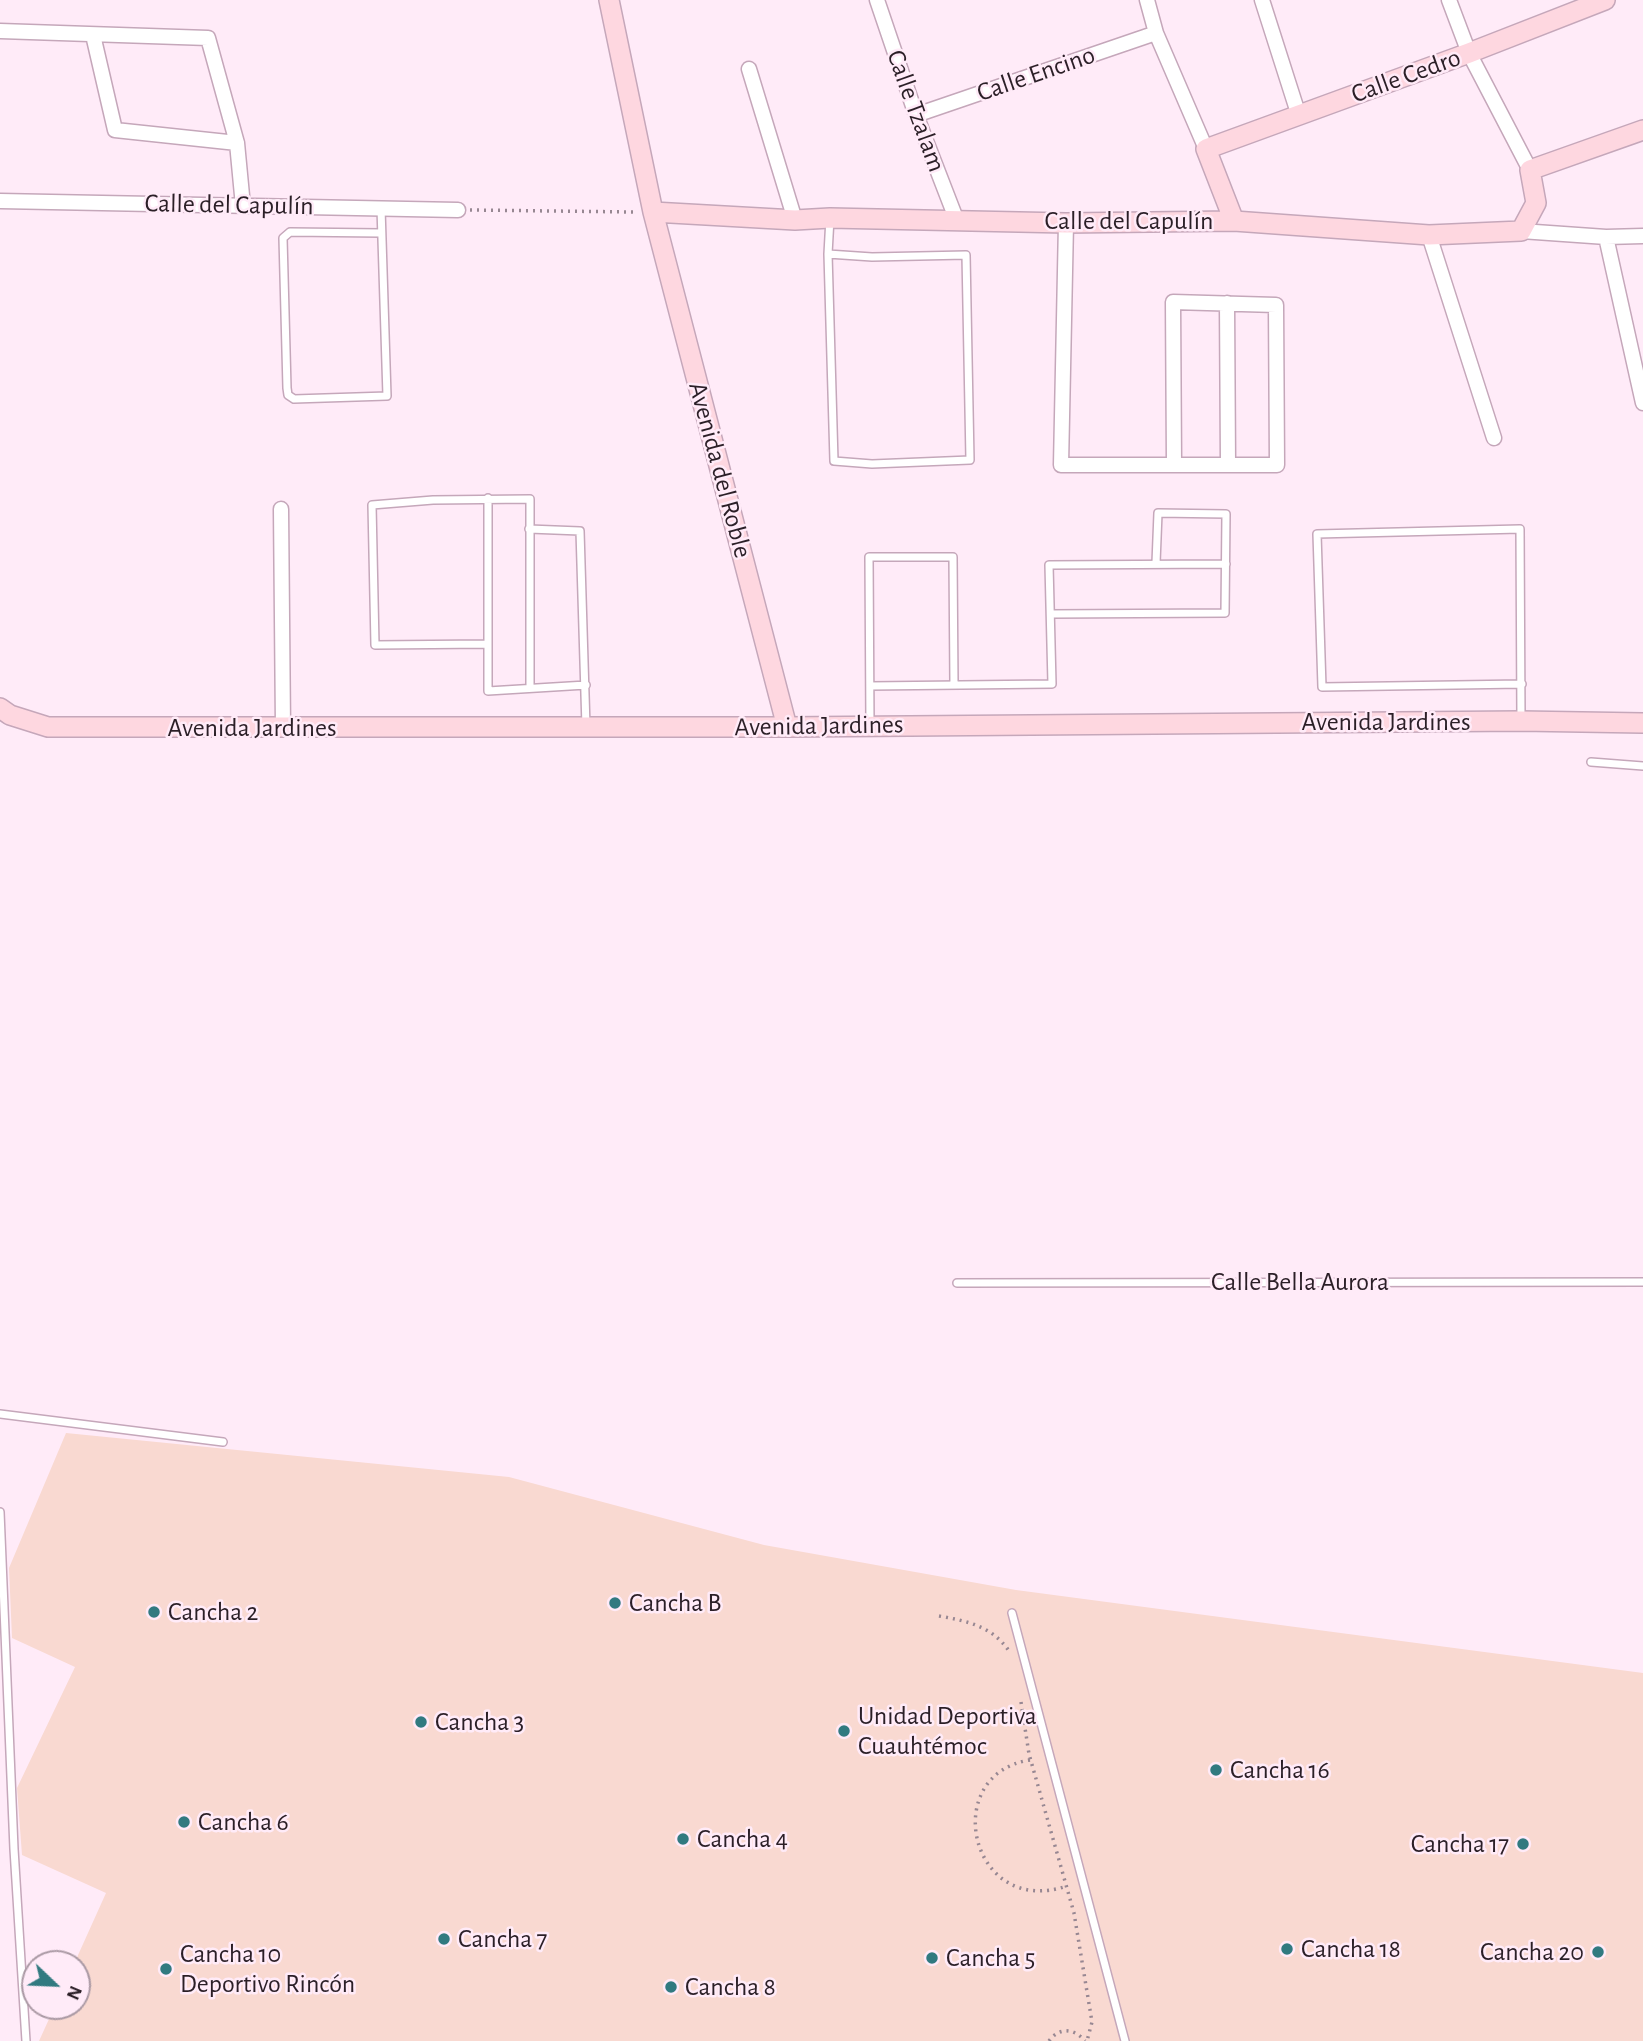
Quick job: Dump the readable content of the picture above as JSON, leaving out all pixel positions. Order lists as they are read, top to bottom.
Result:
{
  "streets": {
    "street": [
      "Calle Encino",
      "Calle Cedro",
      "Calle Tzalam",
      "Calle del Capulín",
      "Avenida del Roble",
      "Avenida Jardines"
    ],
    "lane": ["Calle Bella Aurora"]
  },
  "crossings": [
    ["Calle Encino", "Calle Tzalam"],
    ["Calle Tzalam", "Calle del Capulín"],
    ["Calle del Capulín", "Avenida del Roble"],
    ["Avenida del Roble", "Avenida Jardines"]
  ],
  "places": [
    "Cancha B",
    "Cancha 2",
    "Cancha 3",
    "Unidad Deportiva Cuauhtémoc",
    "Cancha 16",
    "Cancha 6",
    "Cancha 4",
    "Cancha 17",
    "Cancha 7",
    "Cancha 18",
    "Cancha 20",
    "Cancha 5",
    "Cancha 10 Deportivo Rincón",
    "Cancha 8"
  ],
  "north": "bottom right"
}
